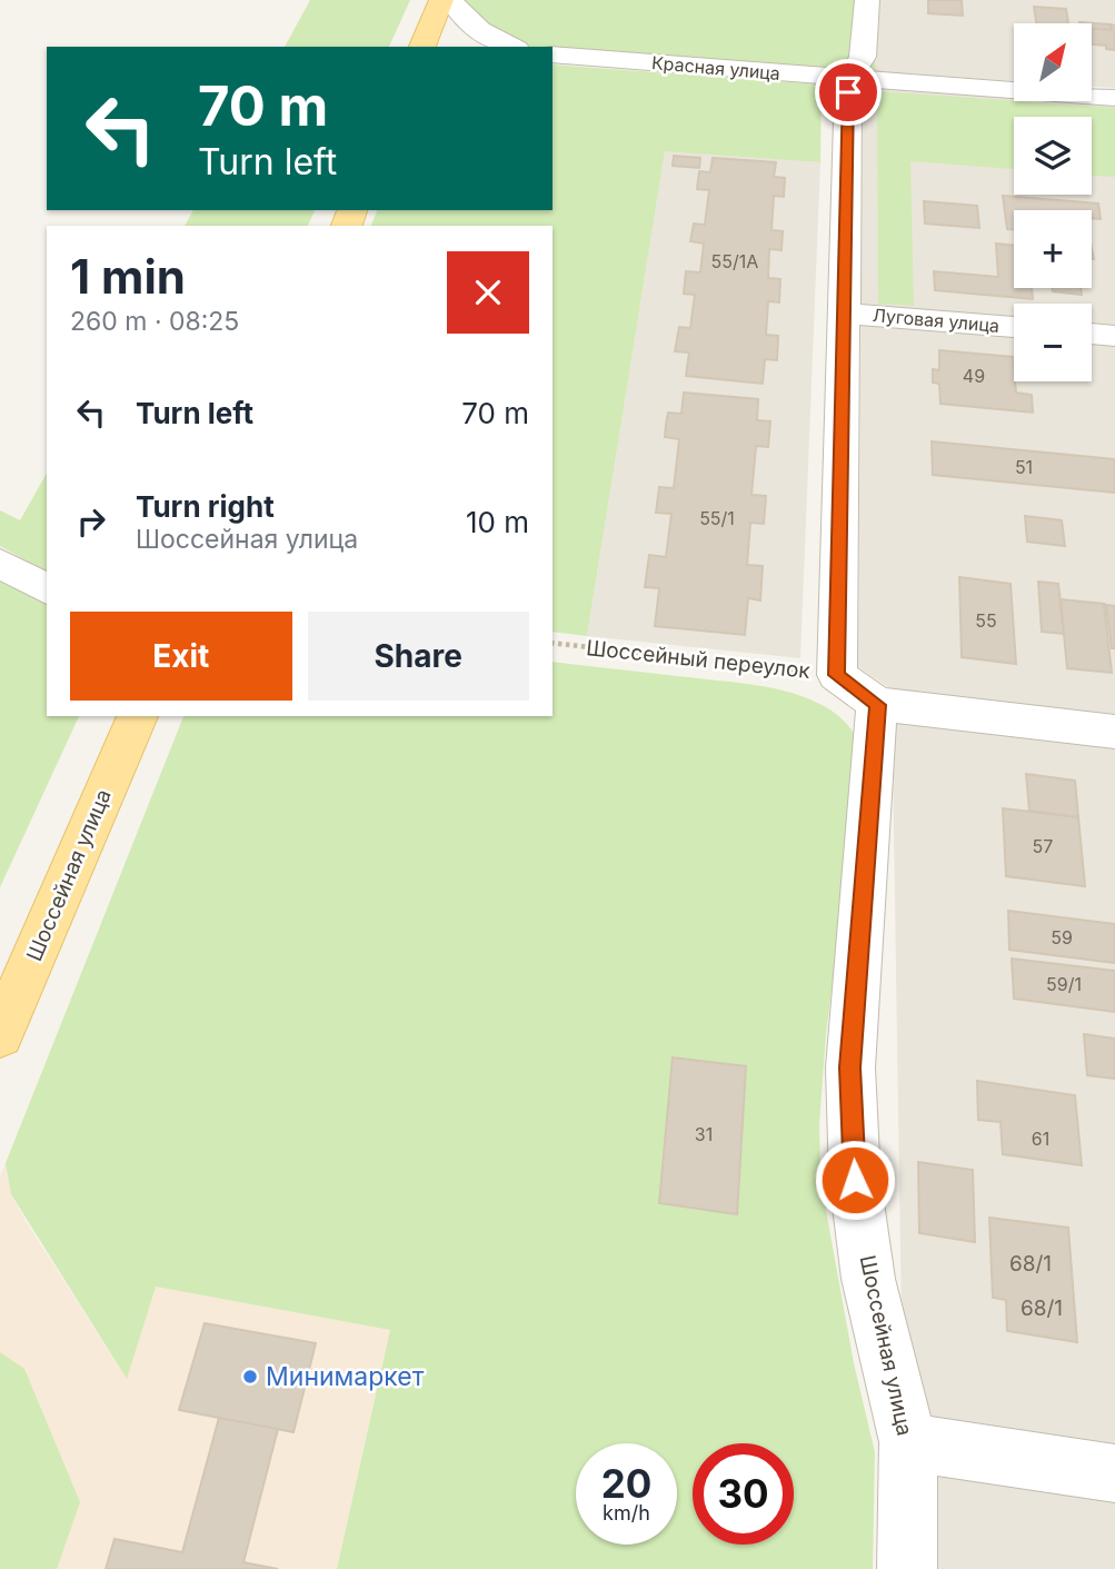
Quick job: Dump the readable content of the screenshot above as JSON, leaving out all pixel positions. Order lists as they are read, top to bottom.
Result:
{
  "streets": {
    "main road": ["Шоссейная улица"],
    "street": ["Красная улица", "Луговая улица", "Шоссейный переулок"]
  },
  "crossings": [
    ["Шоссейный переулок", "Шоссейная улица"]
  ],
  "places": ["Минимаркет"],
  "house_numbers": [
    "55/1А",
    "49",
    "51",
    "55/1",
    "55",
    "57",
    "59",
    "59/1",
    "31",
    "61",
    "68/1",
    "68/1"
  ],
  "north": "top right",
  "page": {
    "map_buttons": ["+", "−"],
    "turn": ["70 m", "Turn left"],
    "heading": ["1 min", "260 m · 08:25"],
    "list": [
      {
        "name": "Turn left",
        "value": "70 m"
      },
      {
        "name": "Turn right",
        "note": "Шоссейная улица",
        "value": "10 m"
      }
    ],
    "buttons": ["Exit", "Share"],
    "speed": "20 km/h",
    "limit": "30"
  }
}
